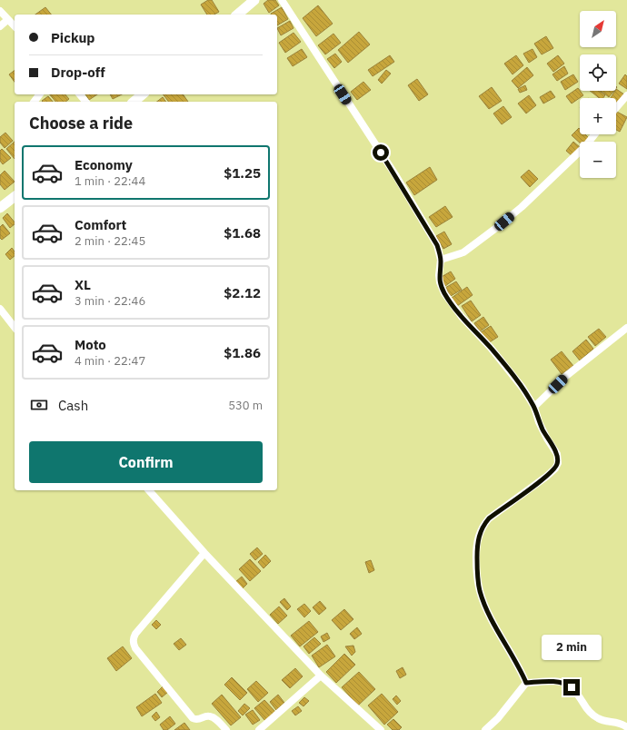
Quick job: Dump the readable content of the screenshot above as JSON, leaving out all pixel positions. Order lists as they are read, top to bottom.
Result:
{
  "north": "top right",
  "page": {
    "map_buttons": ["+", "−"],
    "banner": ["Pickup", "Drop-off"],
    "heading": "Choose a ride",
    "list": [
      {
        "name": "Economy",
        "note": "1 min · 22:44",
        "value": "$1.25"
      },
      {
        "name": "Comfort",
        "note": "2 min · 22:45",
        "value": "$1.68"
      },
      {
        "name": "XL",
        "note": "3 min · 22:46",
        "value": "$2.12"
      },
      {
        "name": "Moto",
        "note": "4 min · 22:47",
        "value": "$1.86"
      }
    ],
    "pay": ["Cash", "530 m"],
    "buttons": "Confirm",
    "bubble": "2 min"
  }
}
